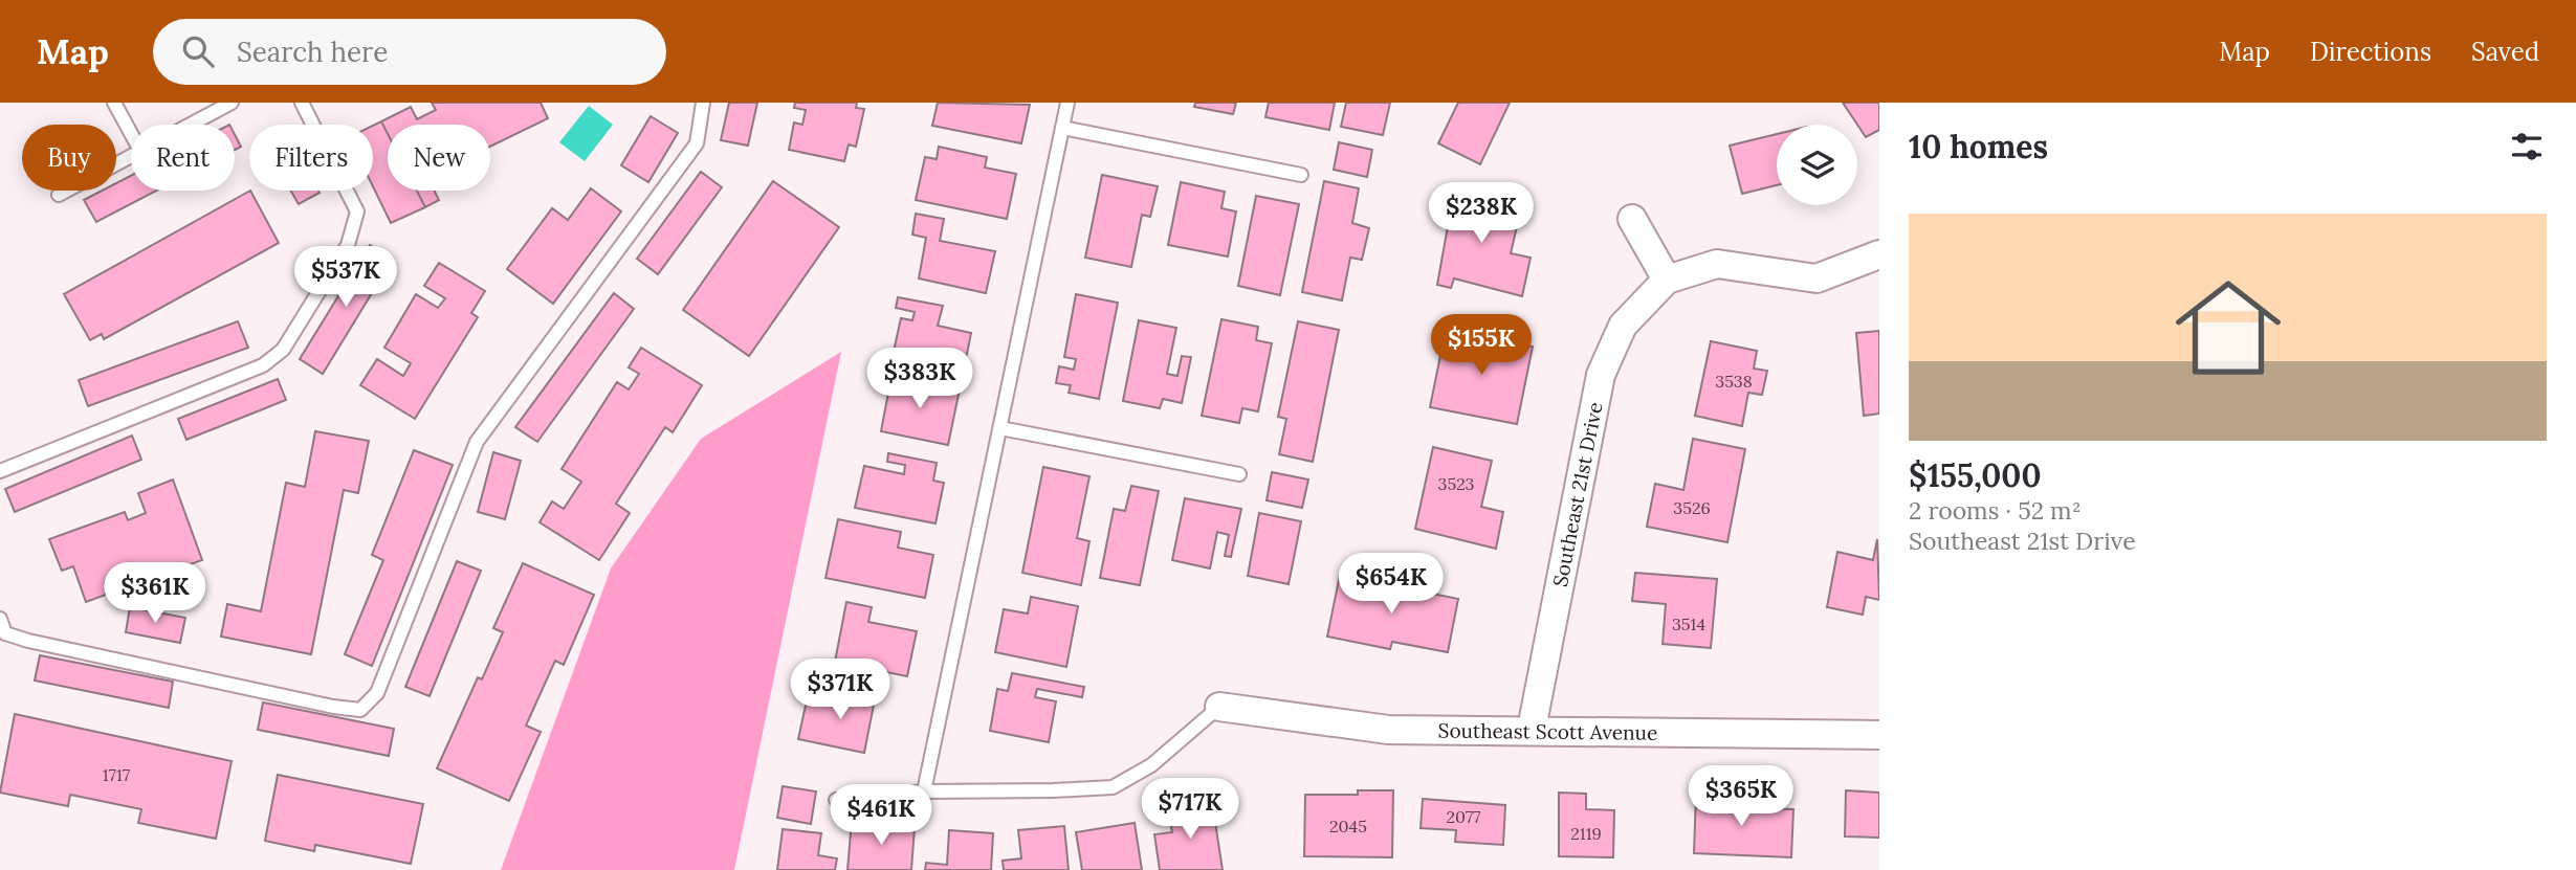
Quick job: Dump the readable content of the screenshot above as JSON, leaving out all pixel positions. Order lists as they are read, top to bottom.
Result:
{
  "streets": {
    "street": ["Southeast 21st Drive", "Southeast Scott Avenue"]
  },
  "crossings": [
    ["Southeast 21st Drive", "Southeast Scott Avenue"]
  ],
  "house_numbers": [
    "3538",
    "3523",
    "3526",
    "3514",
    "1717",
    "2077",
    "2045",
    "2119"
  ],
  "page": {
    "header": "Map",
    "search": "Search here",
    "nav": ["Map", "Directions", "Saved"],
    "heading": "10 homes",
    "chip": [
      "Buy",
      "Rent",
      "Filters",
      "New"
    ],
    "price": [
      "$238K",
      "$537K",
      "$155K",
      "$383K",
      "$654K",
      "$361K",
      "$371K",
      "$365K",
      "$717K",
      "$461K"
    ],
    "list": [
      {
        "name": "$155,000",
        "note": "2 rooms · 52 m² · Southeast 21st Drive"
      }
    ]
  }
}
